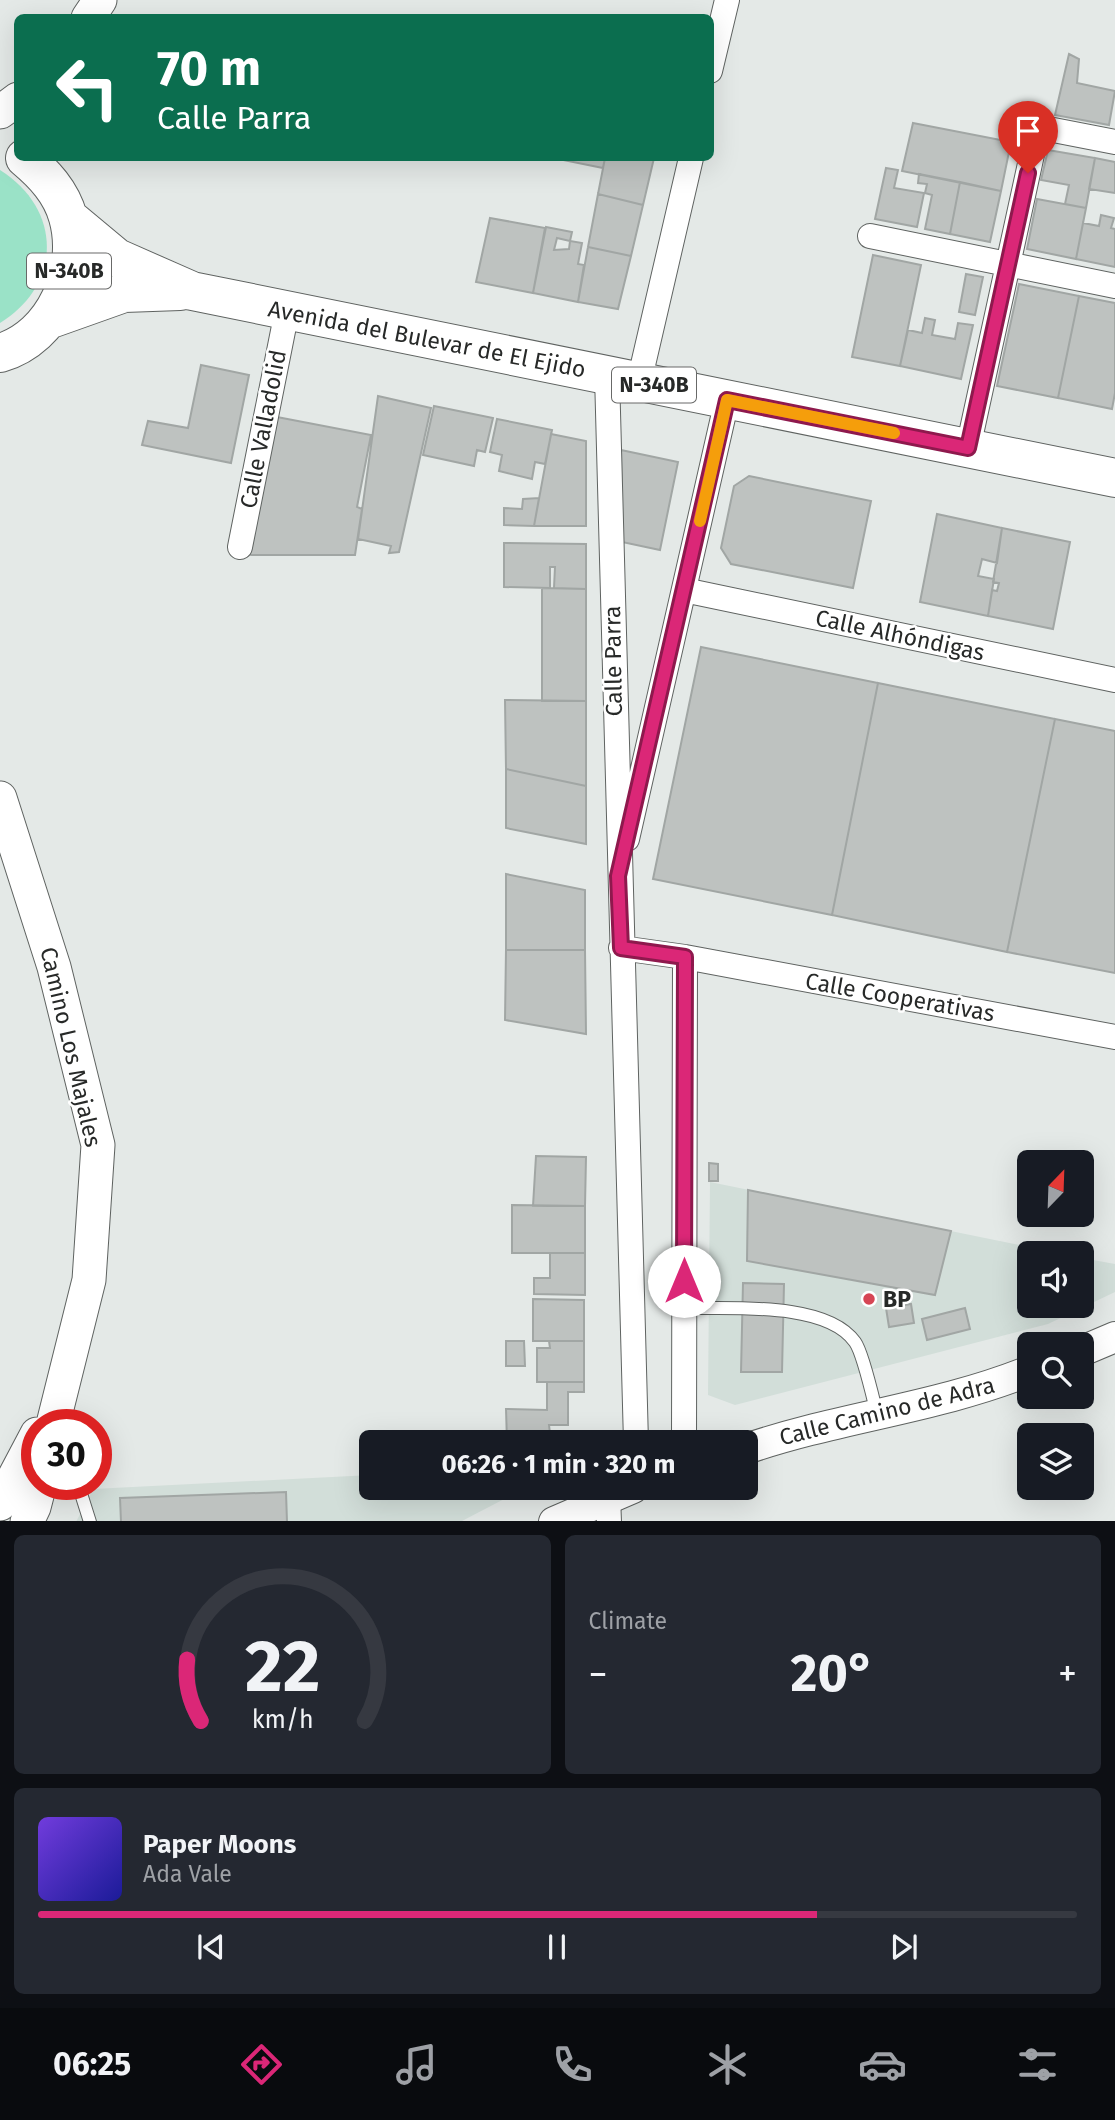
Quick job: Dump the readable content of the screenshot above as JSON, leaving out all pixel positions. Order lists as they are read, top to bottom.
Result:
{
  "streets": {
    "main road": ["N-340B", "Avenida del Bulevar de El Ejido", "Camino Los Majales"],
    "street": [
      "Calle Valladolid",
      "Calle Alhóndigas",
      "Calle Parra",
      "Calle Cooperativas",
      "Calle Camino de Adra"
    ]
  },
  "crossings": [
    ["N-340B", "Avenida del Bulevar de El Ejido"],
    ["Avenida del Bulevar de El Ejido", "Calle Valladolid"],
    ["Avenida del Bulevar de El Ejido", "Calle Parra"]
  ],
  "places": ["BP"],
  "north": "top right",
  "page": {
    "turn": ["70 m", "Calle Parra"],
    "limit": "30",
    "trip": "06:26 · 1 min · 320 m",
    "tile": "Climate",
    "heat": ["−", "20°", "+"],
    "song": ["Paper Moons", "Ada Vale"],
    "tabs": "06:25",
    "gauge": ["22", "km/h"]
  }
}
